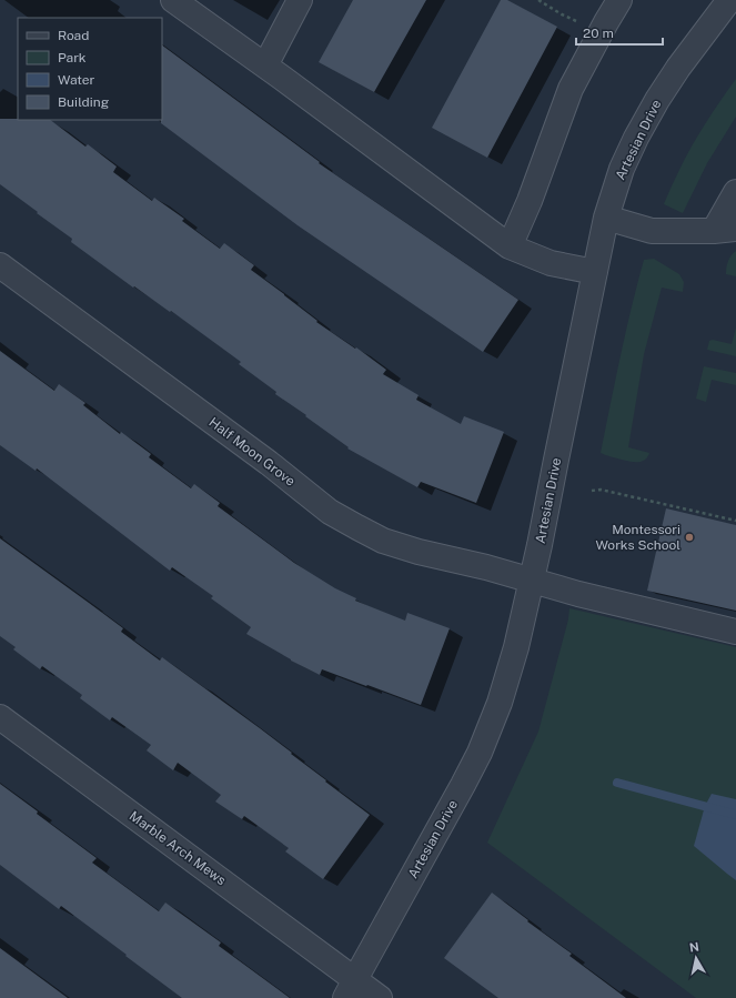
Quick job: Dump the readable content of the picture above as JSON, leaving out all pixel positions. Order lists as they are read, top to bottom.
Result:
{
  "streets": {
    "street": ["Artesian Drive", "Half Moon Grove", "Marble Arch Mews"]
  },
  "crossings": [
    ["Artesian Drive", "Half Moon Grove"],
    ["Artesian Drive", "Marble Arch Mews"]
  ],
  "places": ["Montessori Works School"],
  "legend": [
    "Road",
    "Park",
    "Water",
    "Building"
  ],
  "scale_bar": "20 m",
  "north": "top"
}
